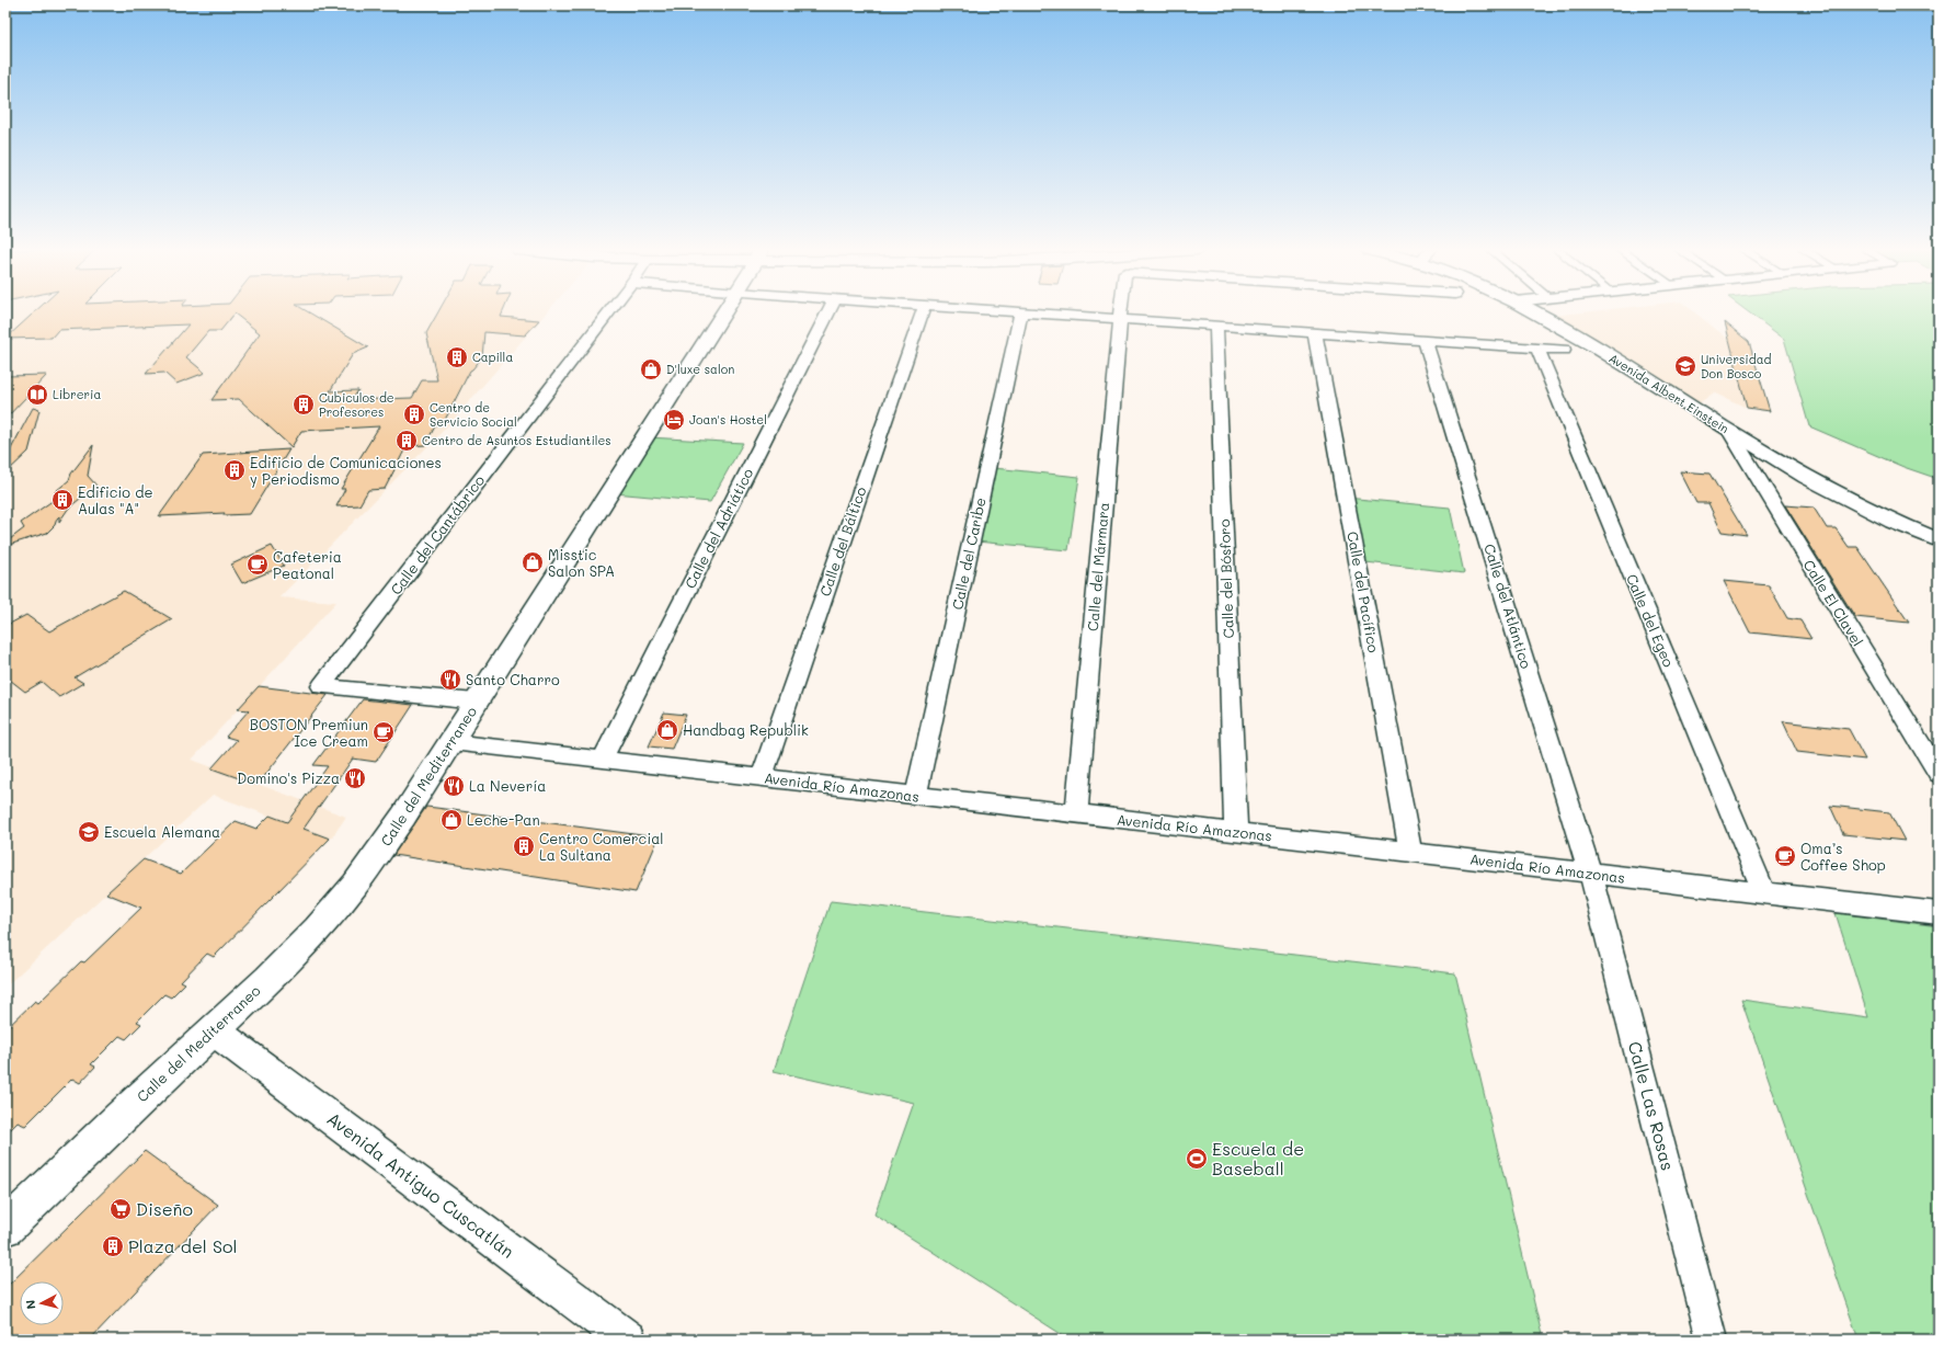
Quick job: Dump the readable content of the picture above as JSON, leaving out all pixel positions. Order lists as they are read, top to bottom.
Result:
{
  "streets": {
    "street": [
      "Avenida Albert Einstein",
      "Calle del Adriático",
      "Calle del Cantábrico",
      "Calle del Báltico",
      "Calle del Caribe",
      "Calle del Mármara",
      "Calle del Bósforo",
      "Calle del Pacífico",
      "Calle El Clavel",
      "Calle del Atlántico",
      "Calle del Egeo",
      "Calle del Mediterraneo",
      "Avenida Río Amazonas",
      "Calle Las Rosas",
      "Avenida Antiguo Cuscatlán"
    ]
  },
  "crossings": [
    ["Avenida Albert Einstein", "Calle El Clavel"],
    ["Calle del Adriático", "Avenida Río Amazonas"],
    ["Calle del Cantábrico", "Calle del Mediterraneo"],
    ["Calle del Báltico", "Avenida Río Amazonas"],
    ["Calle del Caribe", "Avenida Río Amazonas"],
    ["Calle del Mármara", "Avenida Río Amazonas"],
    ["Calle del Bósforo", "Avenida Río Amazonas"],
    ["Calle del Pacífico", "Avenida Río Amazonas"],
    ["Calle del Atlántico", "Avenida Río Amazonas"],
    ["Calle del Atlántico", "Calle Las Rosas"],
    ["Calle del Egeo", "Avenida Río Amazonas"],
    ["Calle del Mediterraneo", "Avenida Río Amazonas"],
    ["Calle del Mediterraneo", "Avenida Antiguo Cuscatlán"],
    ["Avenida Río Amazonas", "Calle Las Rosas"]
  ],
  "places": {
    "building": [
      "Capilla",
      "Cubiculos de Profesores",
      "Centro de Servicio Social",
      "Centro de Asuntos Estudiantiles",
      "Edificio de Comunicaciones y Periodismo",
      "Edificio de Aulas \"A\"",
      "Centro Comercial La Sultana",
      "Plaza del Sol"
    ],
    "school or university": ["Universidad Don Bosco", "Escuela Alemana"],
    "shop": [
      "D'luxe salon",
      "Misstic Salon SPA",
      "Handbag Republik",
      "Leche-Pan"
    ],
    "library": ["Libreria"],
    "hotel": ["Joan's Hostel"],
    "cafe": ["Cafeteria Peatonal", "BOSTON Premiun Ice Cream", "Oma’s Coffee Shop"],
    "restaurant": ["Santo Charro", "Domino's Pizza", "La Nevería"],
    "sports": ["Escuela de Baseball"],
    "supermarket": ["Diseño"]
  },
  "north": "left"
}
